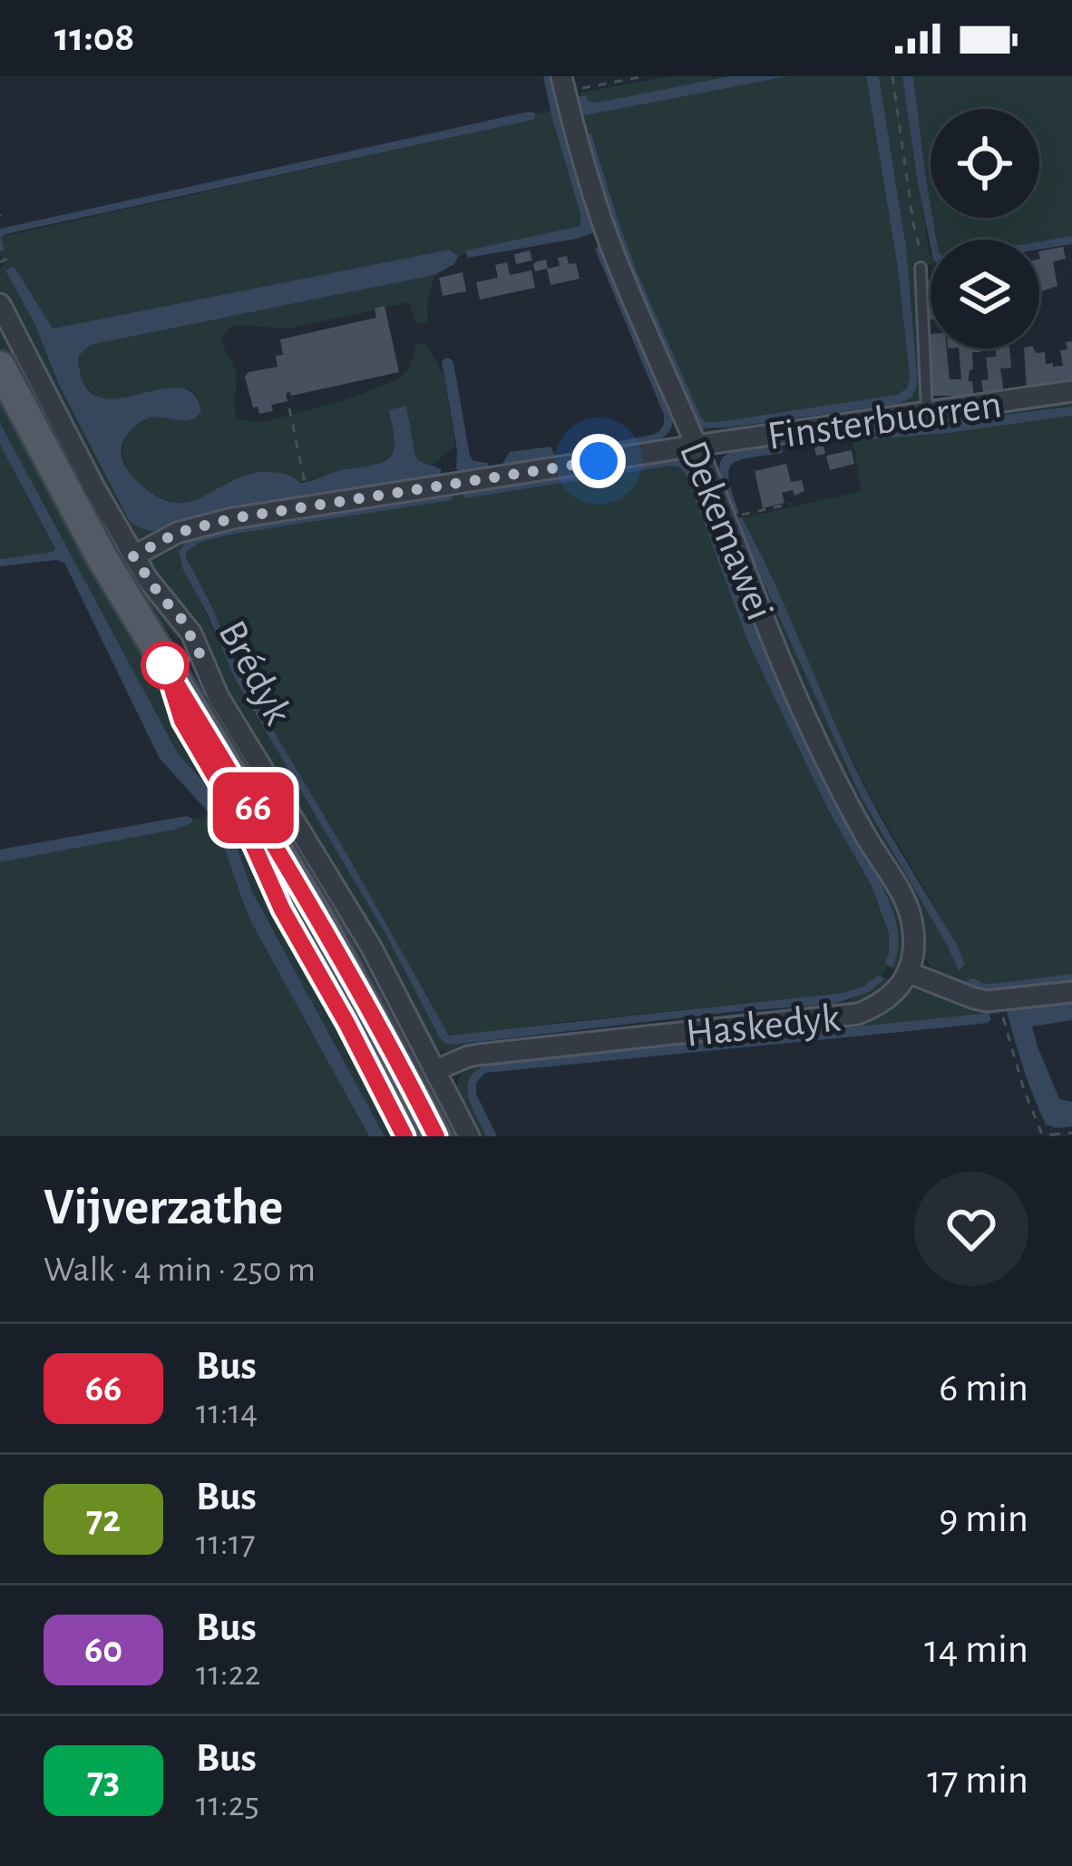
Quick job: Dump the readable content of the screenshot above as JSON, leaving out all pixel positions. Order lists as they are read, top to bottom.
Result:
{
  "streets": {
    "main road": ["Brédyk"],
    "street": ["Finsterbuorren", "Dekemawei", "Haskedyk"]
  },
  "crossings": [
    ["Finsterbuorren", "Dekemawei"],
    ["Finsterbuorren", "Brédyk"],
    ["Dekemawei", "Haskedyk"],
    ["Brédyk", "Haskedyk"]
  ],
  "lines": ["bus line 66"],
  "page": {
    "status": "11:08",
    "on_map": "66",
    "heading": ["Vijverzathe", "Walk · 4 min · 250 m"],
    "list": [
      {
        "mark": "66",
        "name": "Bus",
        "note": "11:14",
        "value": "6 min"
      },
      {
        "mark": "72",
        "name": "Bus",
        "note": "11:17",
        "value": "9 min"
      },
      {
        "mark": "60",
        "name": "Bus",
        "note": "11:22",
        "value": "14 min"
      },
      {
        "mark": "73",
        "name": "Bus",
        "note": "11:25",
        "value": "17 min"
      }
    ]
  }
}
